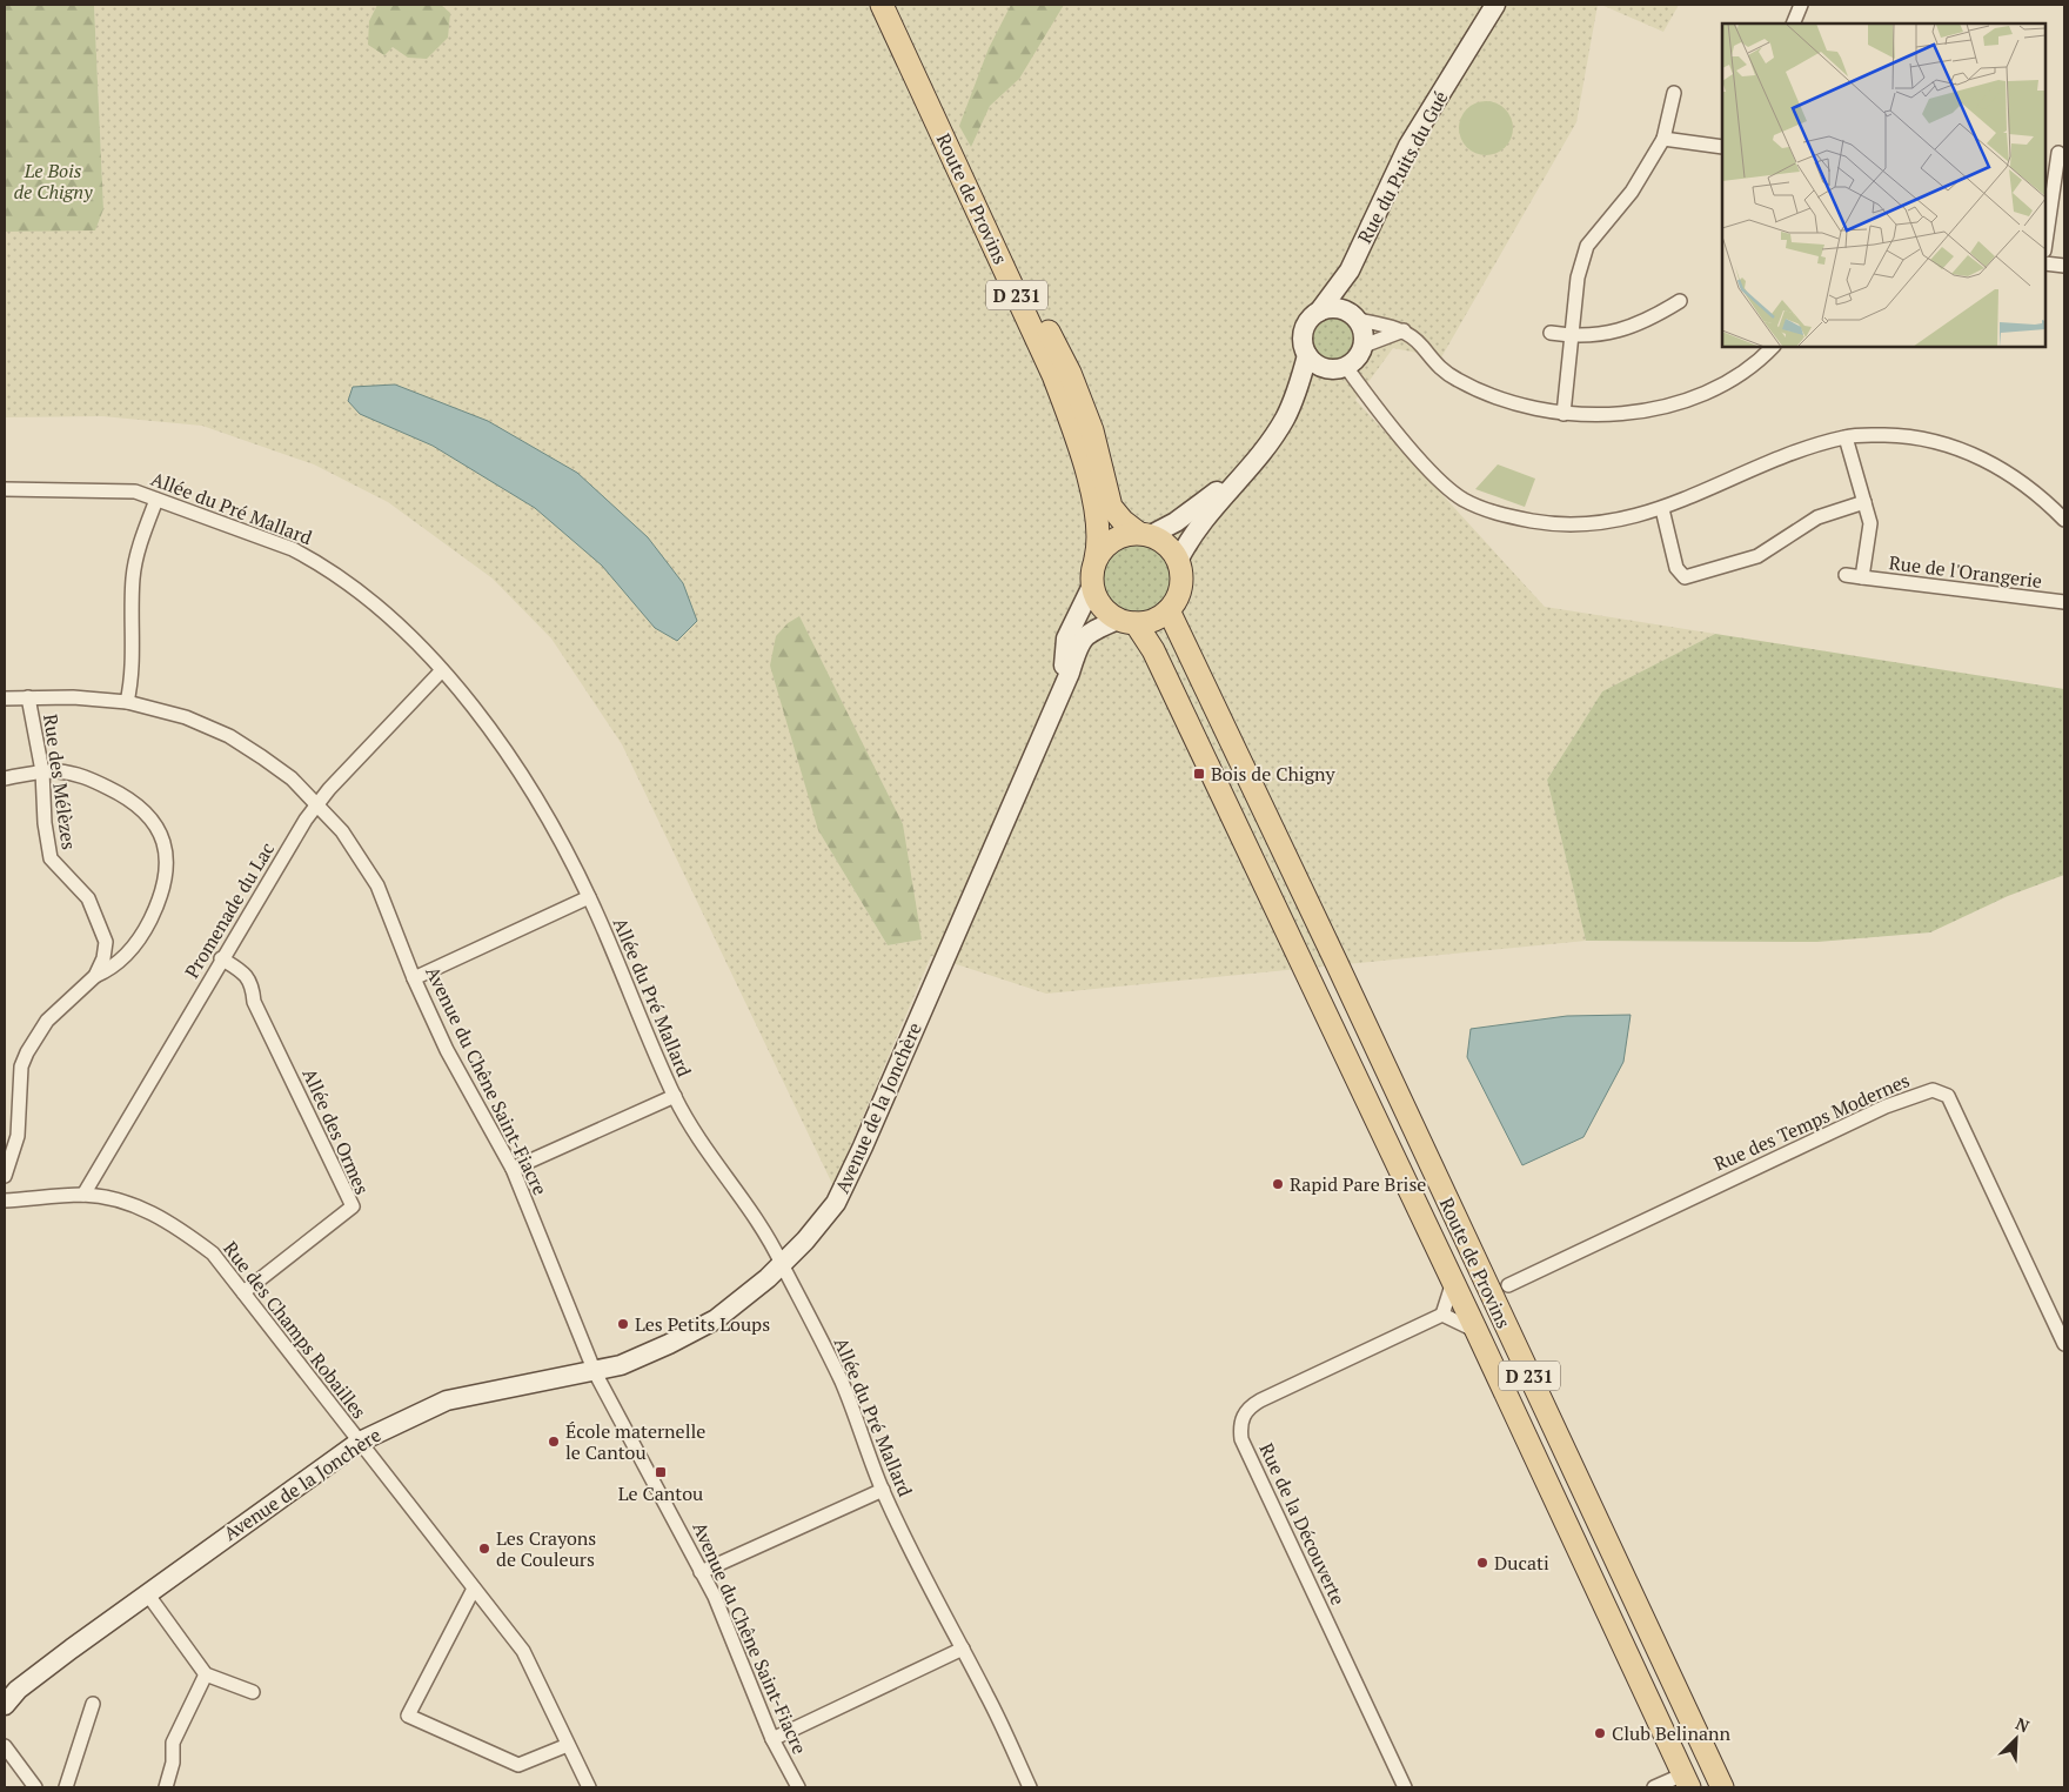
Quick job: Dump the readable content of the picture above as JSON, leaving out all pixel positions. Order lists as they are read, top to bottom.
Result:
{
  "streets": {
    "main road": [
      "Rue du Puits du Gué",
      "Route de Provins",
      "D 231",
      "Avenue de la Jonchère"
    ],
    "street": [
      "Allée du Pré Mallard",
      "Rue de l'Orangerie",
      "Rue des Mélèzes",
      "Promenade du Lac",
      "Avenue du Chêne Saint-Fiacre",
      "Rue des Temps Modernes",
      "Allée des Ormes",
      "Rue des Champs Robailles",
      "Rue de la Découverte"
    ]
  },
  "crossings": [
    ["Route de Provins", "Avenue de la Jonchère"],
    ["Allée du Pré Mallard", "Promenade du Lac"],
    ["Allée du Pré Mallard", "Avenue de la Jonchère"],
    ["Rue des Mélèzes", "Avenue du Chêne Saint-Fiacre"],
    ["Promenade du Lac", "Avenue du Chêne Saint-Fiacre"],
    ["Promenade du Lac", "Allée des Ormes"],
    ["Promenade du Lac", "Rue des Champs Robailles"],
    ["Avenue du Chêne Saint-Fiacre", "Avenue de la Jonchère"],
    ["Avenue de la Jonchère", "Rue des Champs Robailles"],
    ["Allée des Ormes", "Rue des Champs Robailles"]
  ],
  "parks": ["Le Bois de Chigny"],
  "places": {
    "transit": ["Bois de Chigny", "Le Cantou"],
    "other": [
      "Rapid Pare Brise",
      "Les Petits Loups",
      "École maternelle le Cantou",
      "Les Crayons de Couleurs",
      "Ducati",
      "Club Belinann"
    ]
  },
  "north": "top right"
}
